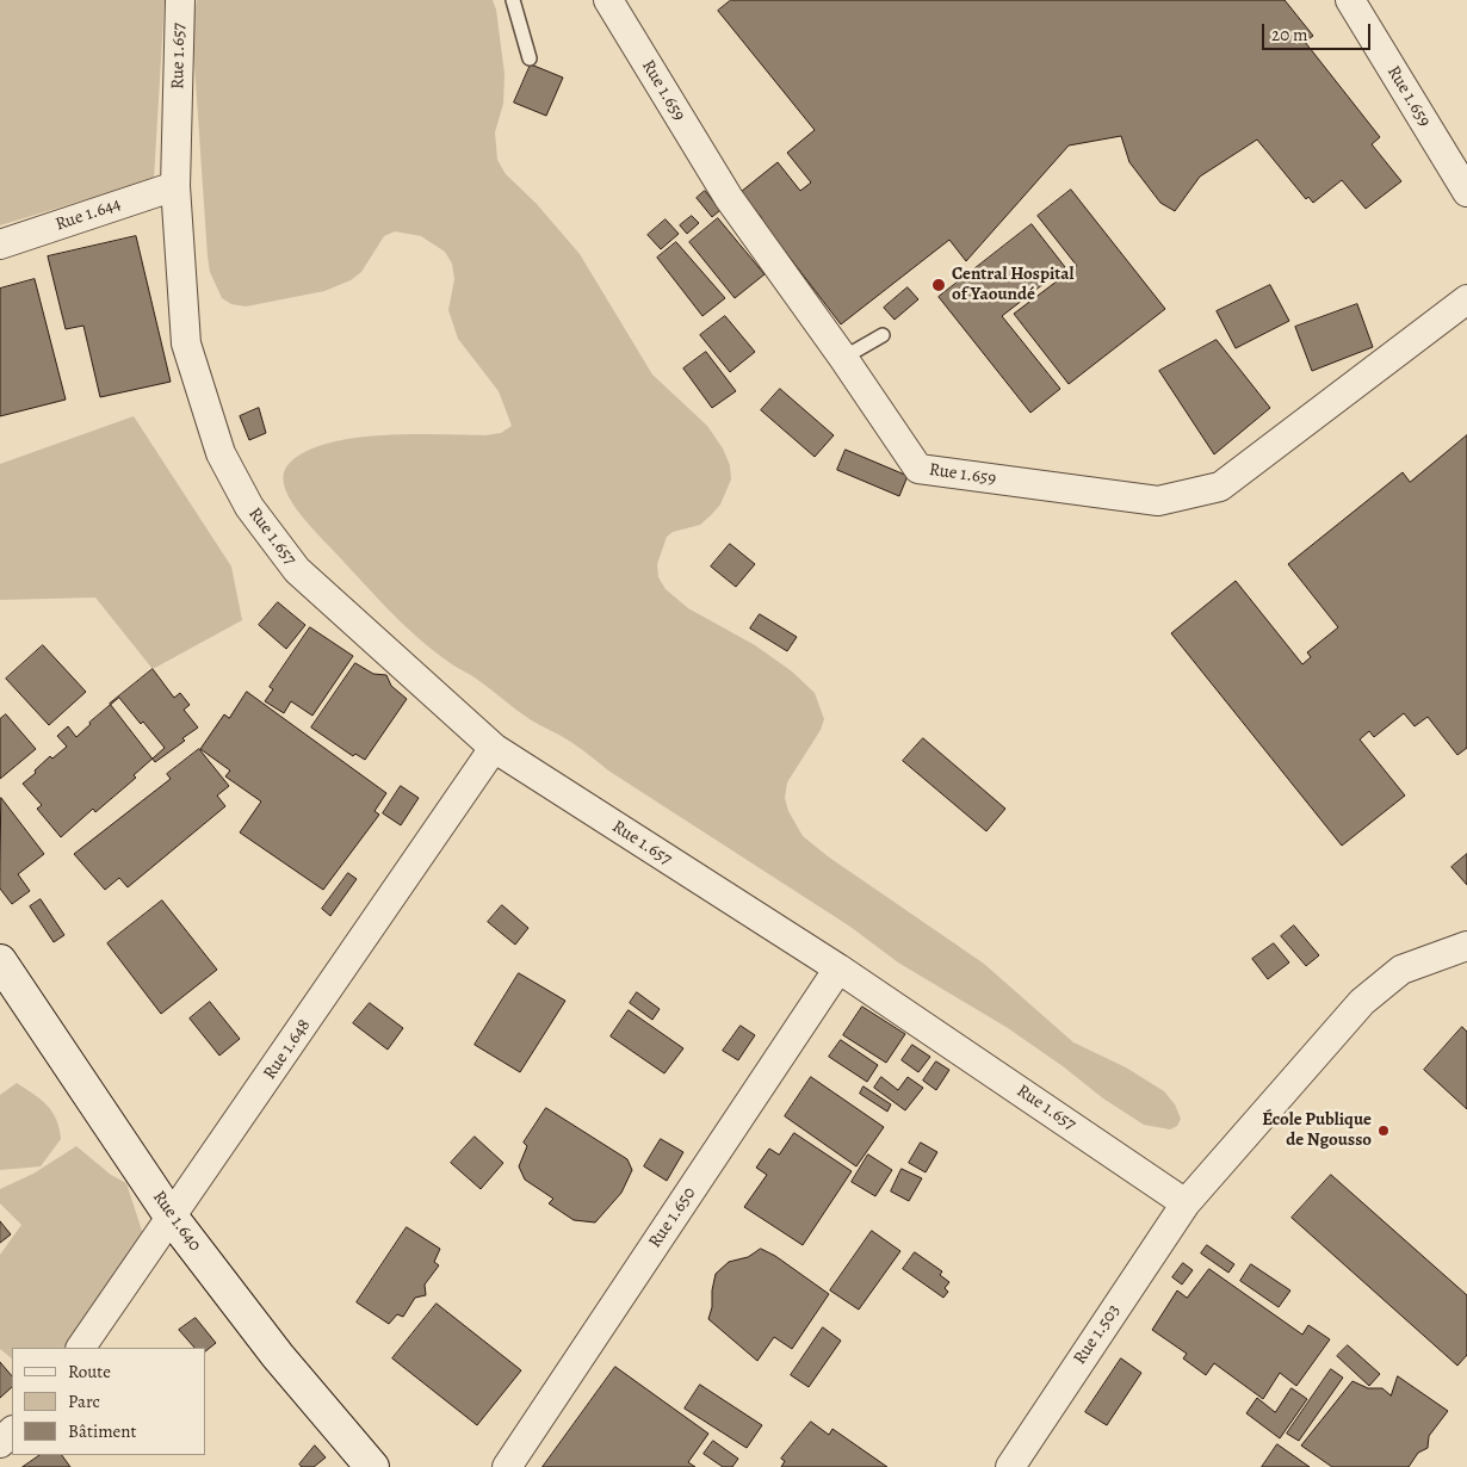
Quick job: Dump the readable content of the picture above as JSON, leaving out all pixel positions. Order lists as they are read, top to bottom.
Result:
{
  "streets": {
    "street": [
      "Rue 1.657",
      "Rue 1.659",
      "Rue 1.644",
      "Rue 1.648",
      "Rue 1.650",
      "Rue 1.640",
      "Rue 1.503"
    ]
  },
  "crossings": [
    ["Rue 1.657", "Rue 1.644"],
    ["Rue 1.657", "Rue 1.648"],
    ["Rue 1.657", "Rue 1.650"],
    ["Rue 1.657", "Rue 1.503"],
    ["Rue 1.648", "Rue 1.640"]
  ],
  "places": ["Central Hospital of Yaoundé", "École Publique de Ngousso"],
  "legend": ["Route", "Parc", "Bâtiment"],
  "scale_bar": "20 m"
}
